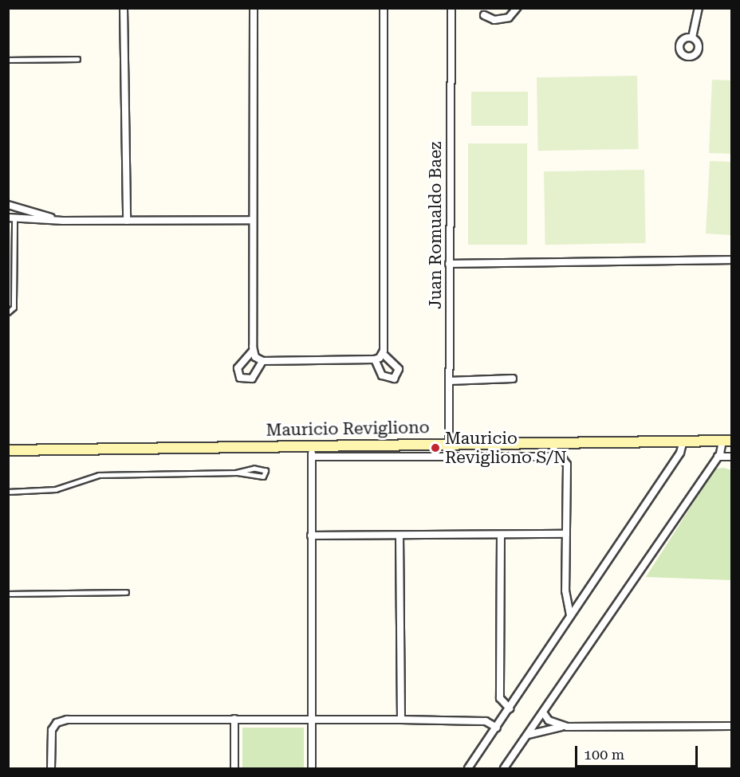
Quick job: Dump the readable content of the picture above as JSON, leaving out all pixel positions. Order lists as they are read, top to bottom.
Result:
{
  "streets": {
    "main road": ["Mauricio Revigliono"],
    "street": ["Juan Romualdo Baez"]
  },
  "crossings": [
    ["Juan Romualdo Baez", "Mauricio Revigliono"]
  ],
  "places": ["Mauricio Revigliono S/N"],
  "scale_bar": "100 m"
}
